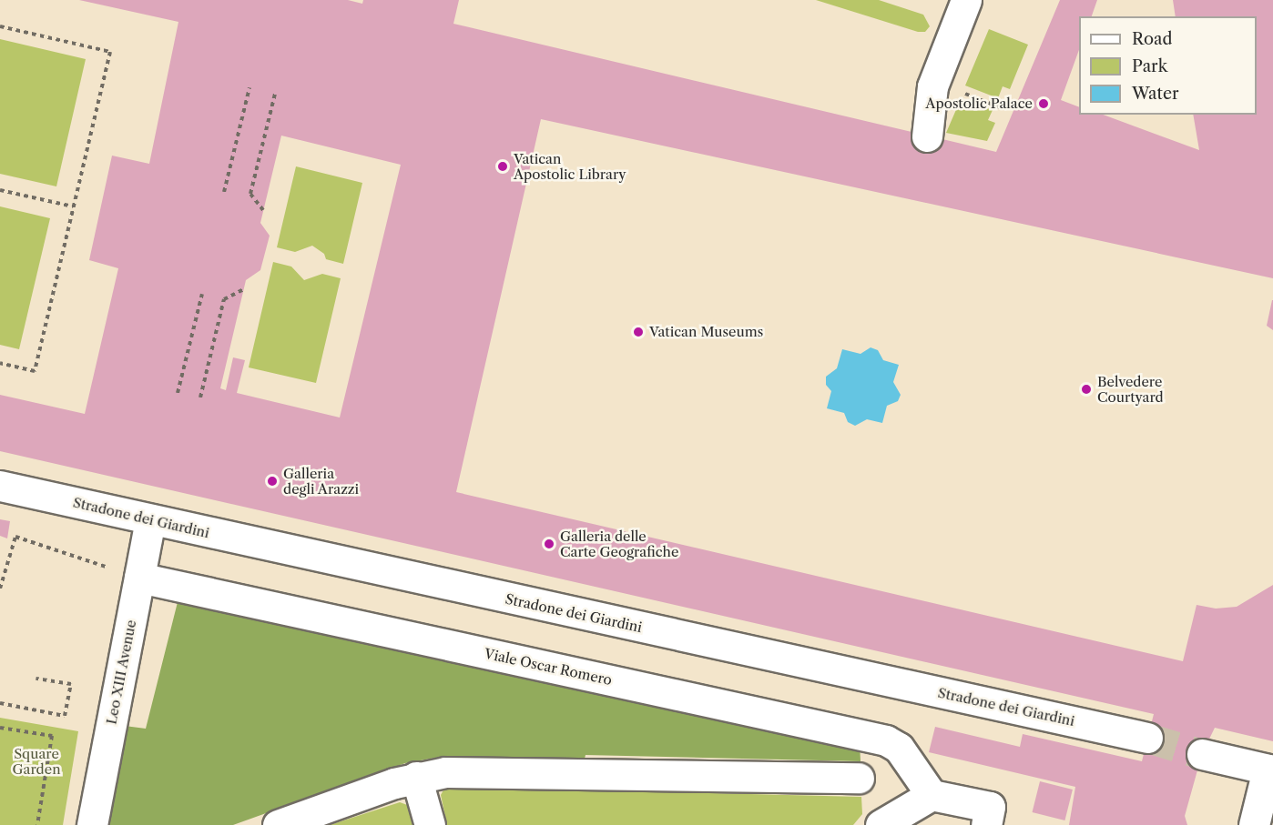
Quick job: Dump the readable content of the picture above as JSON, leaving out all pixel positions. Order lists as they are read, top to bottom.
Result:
{
  "streets": {
    "street": ["Stradone dei Giardini", "Viale Oscar Romero", "Leo XIII Avenue"]
  },
  "crossings": [
    ["Stradone dei Giardini", "Leo XIII Avenue"],
    ["Viale Oscar Romero", "Leo XIII Avenue"]
  ],
  "parks": ["Square Garden"],
  "places": [
    "Apostolic Palace",
    "Vatican Apostolic Library",
    "Vatican Museums",
    "Belvedere Courtyard",
    "Galleria degli Arazzi",
    "Galleria delle Carte Geografiche"
  ],
  "legend": ["Road", "Park", "Water"]
}
